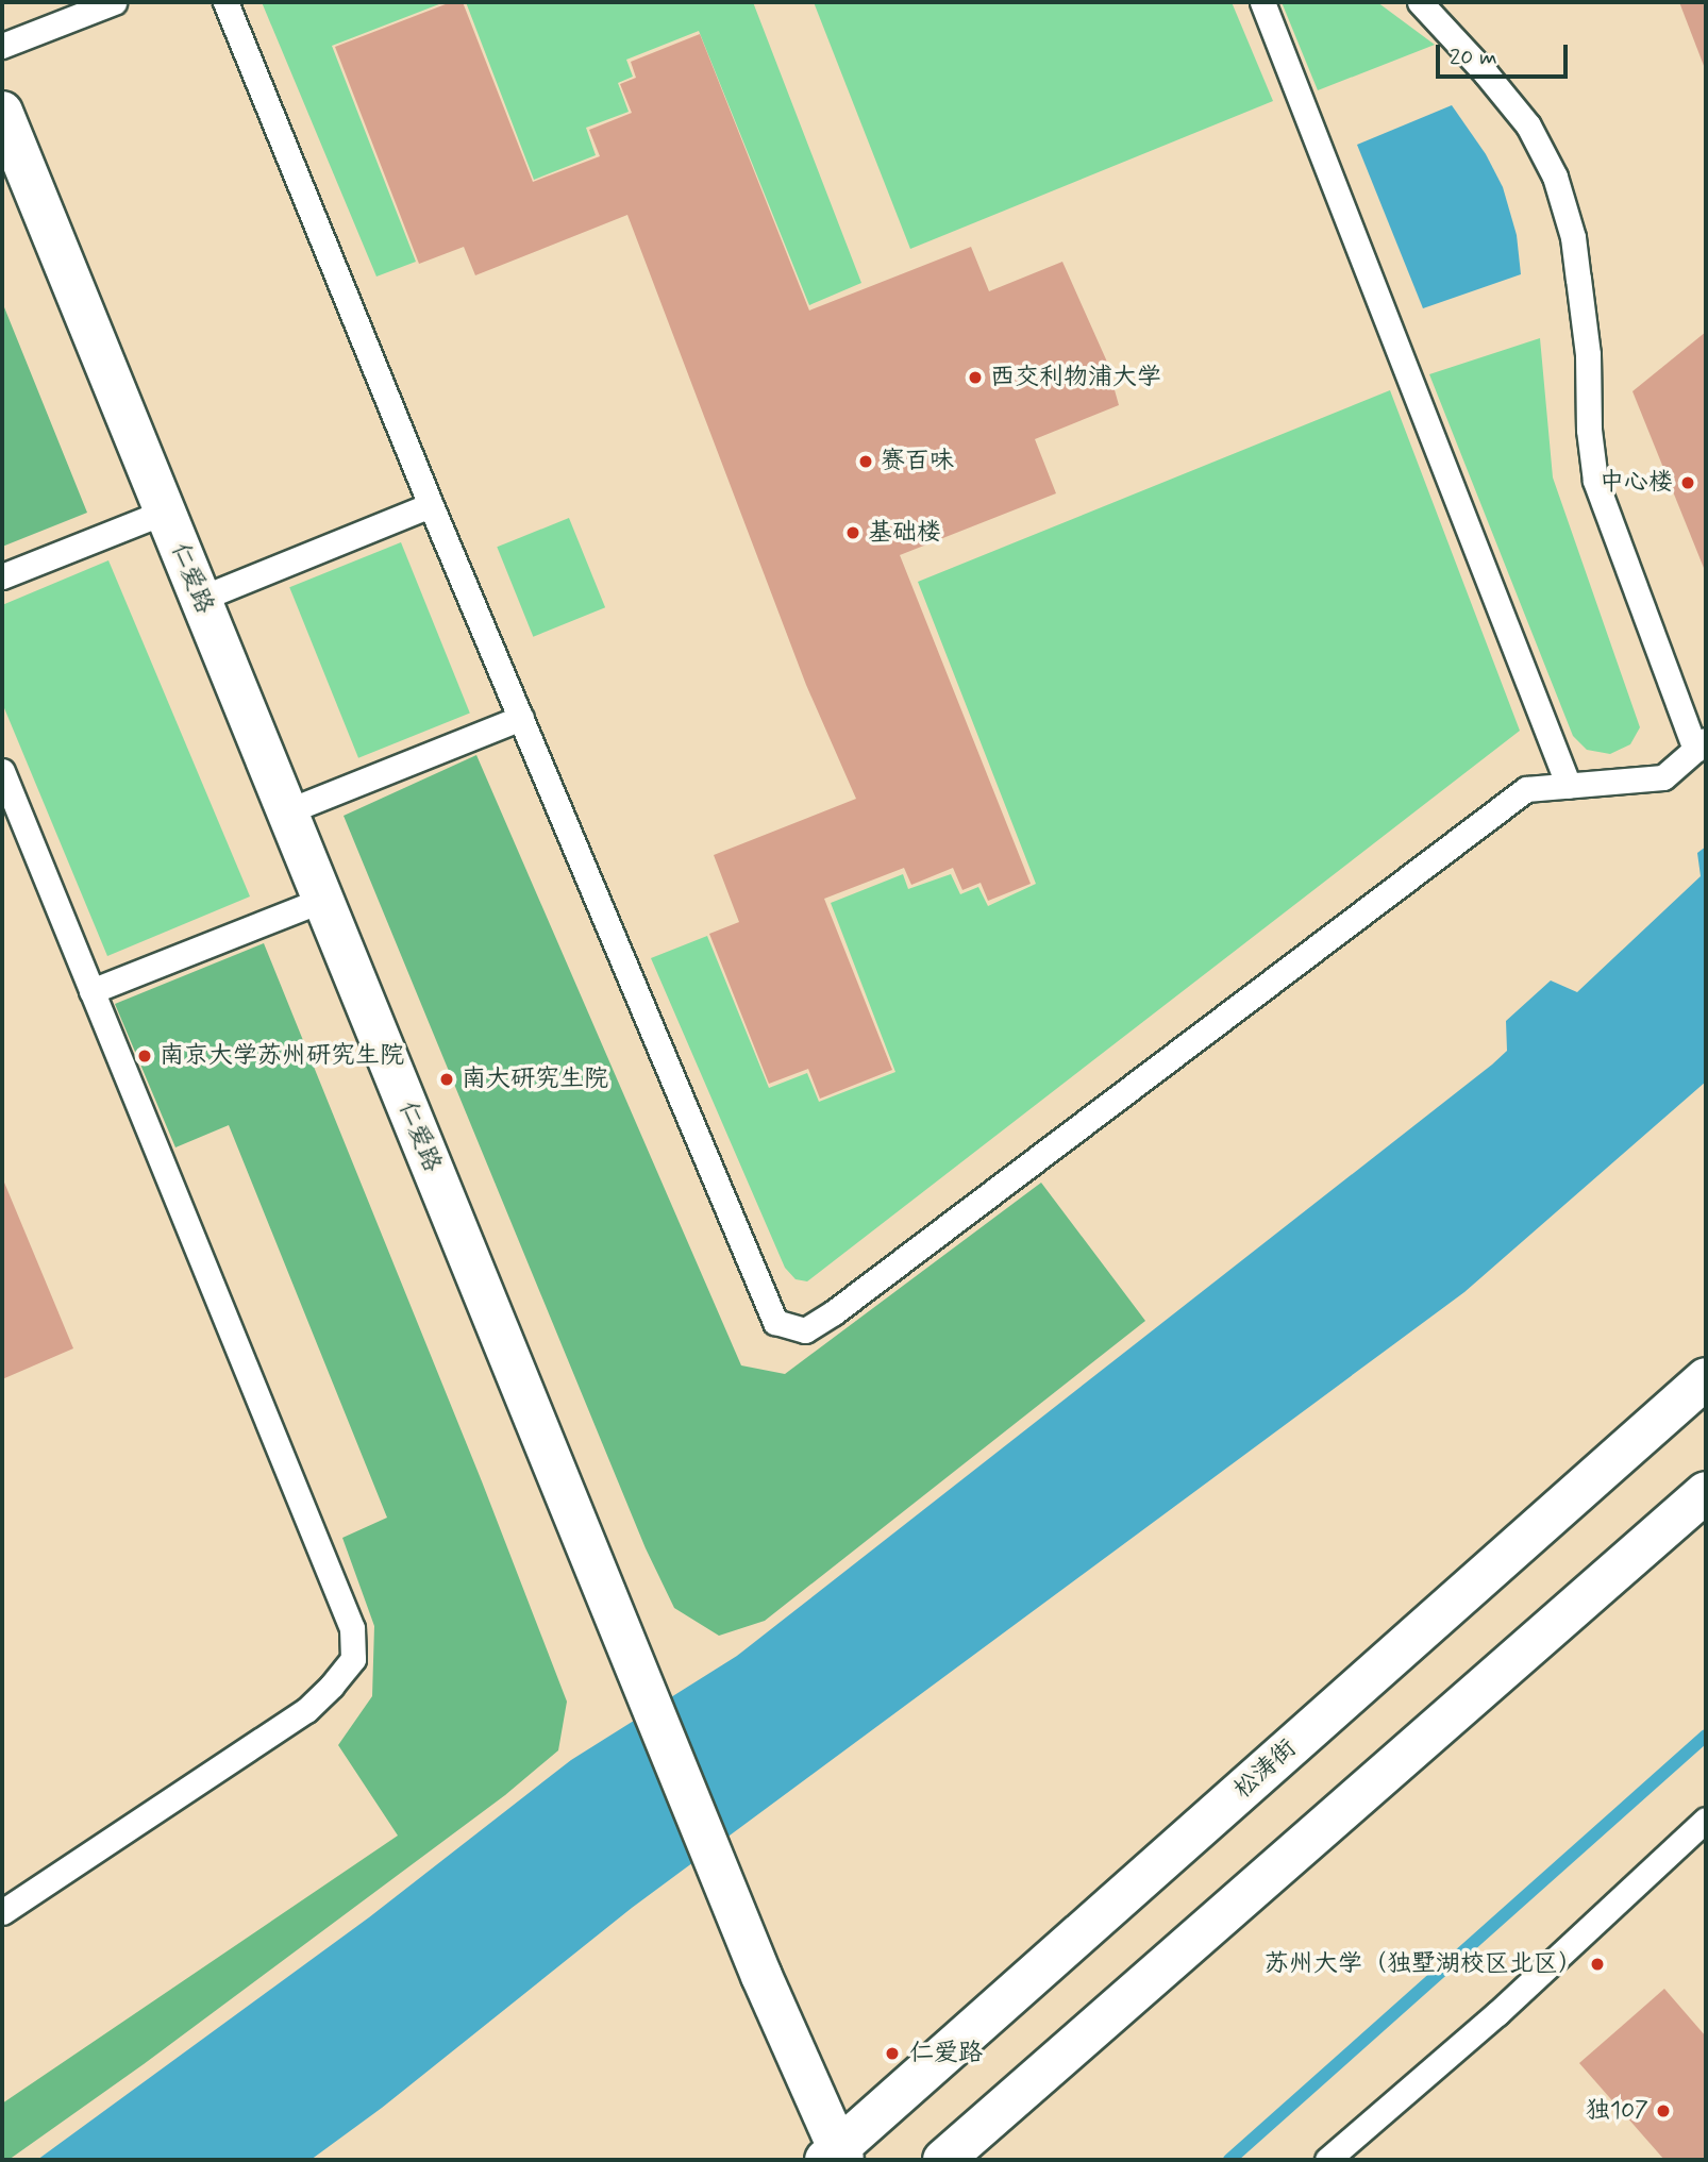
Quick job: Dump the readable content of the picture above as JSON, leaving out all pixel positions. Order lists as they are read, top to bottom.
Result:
{
  "streets": {
    "main road": ["仁爱路", "松涛街"]
  },
  "crossings": [
    ["仁爱路", "松涛街"]
  ],
  "places": [
    "西交利物浦大学",
    "赛百味",
    "中心楼",
    "基础楼",
    "南京大学苏州研究生院",
    "南大研究生院",
    "苏州大学（独墅湖校区北区）",
    "仁爱路",
    "独107"
  ],
  "scale_bar": "20 m"
}
